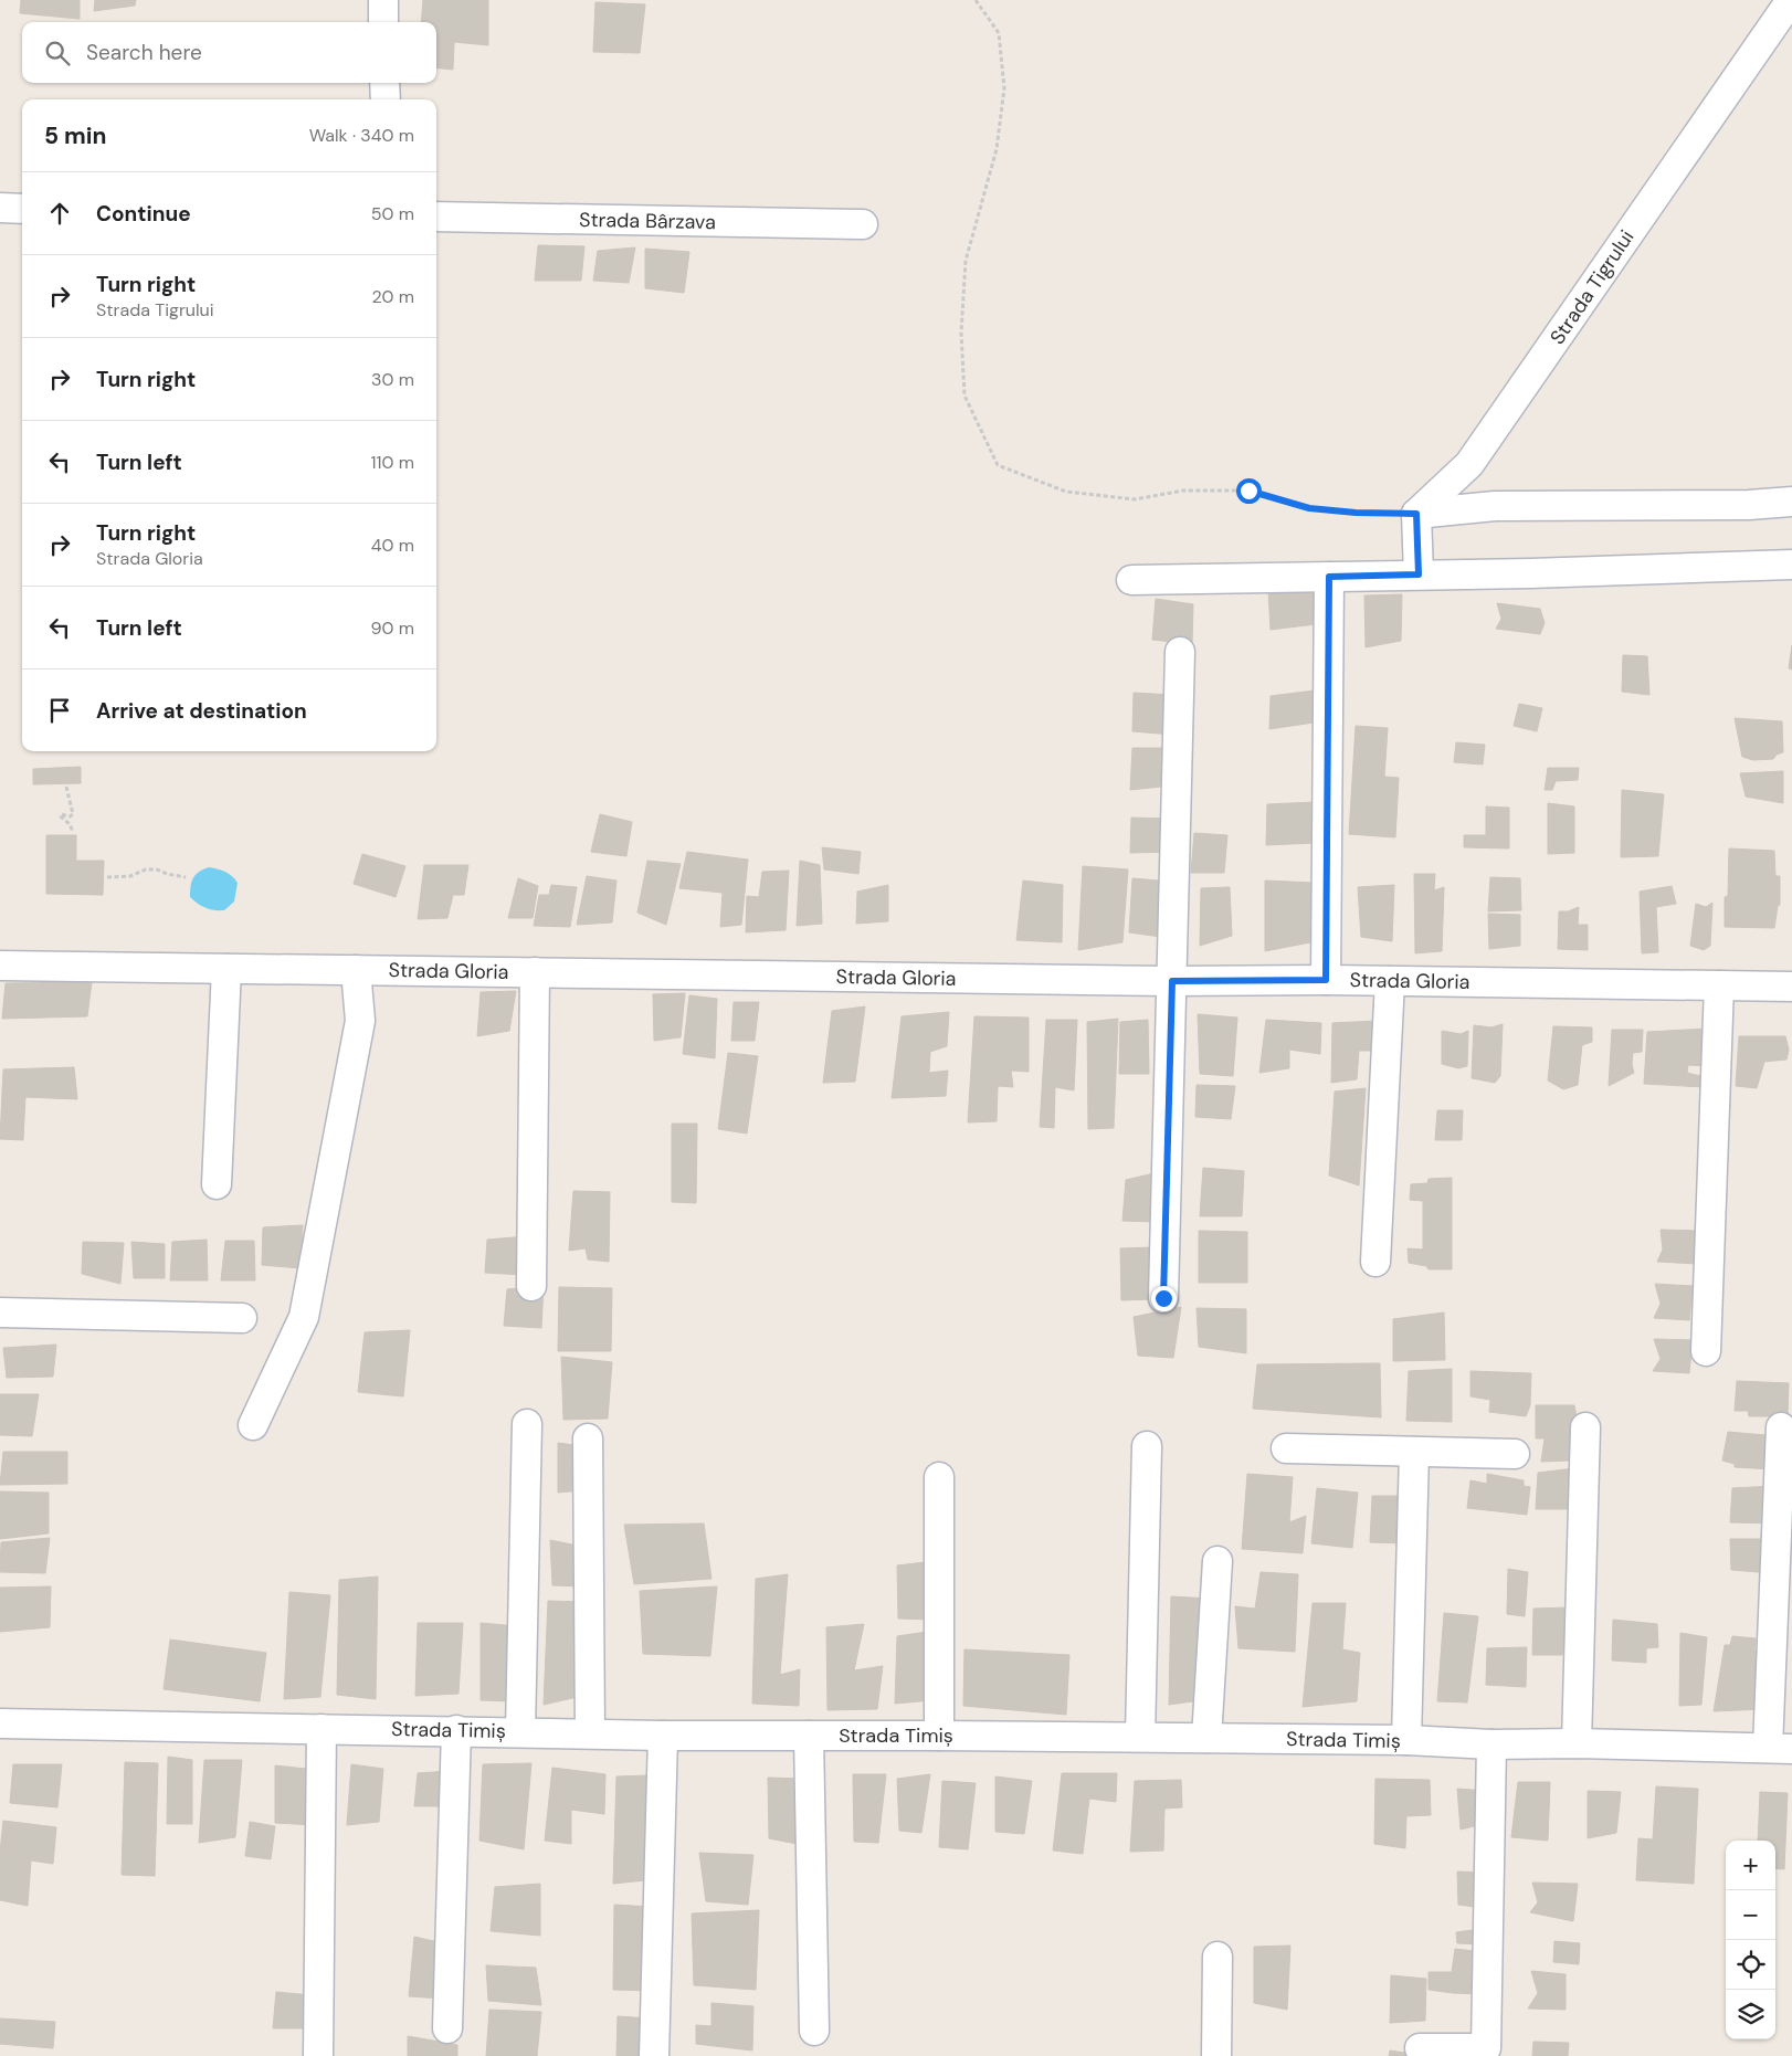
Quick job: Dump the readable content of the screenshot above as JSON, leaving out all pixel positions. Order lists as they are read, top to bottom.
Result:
{
  "streets": {
    "street": [
      "Strada Bârzava",
      "Strada Tigrului",
      "Strada Gloria",
      "Strada Timiș"
    ]
  },
  "page": {
    "search": "Search here",
    "heading": ["5 min", "Walk · 340 m"],
    "list": [
      ["Continue", "50 m"],
      ["Turn right", "Strada Tigrului", "20 m"],
      ["Turn right", "30 m"],
      ["Turn left", "110 m"],
      ["Turn right", "Strada Gloria", "40 m"],
      ["Turn left", "90 m"],
      "Arrive at destination"
    ],
    "map_buttons": ["+", "−"]
  }
}
